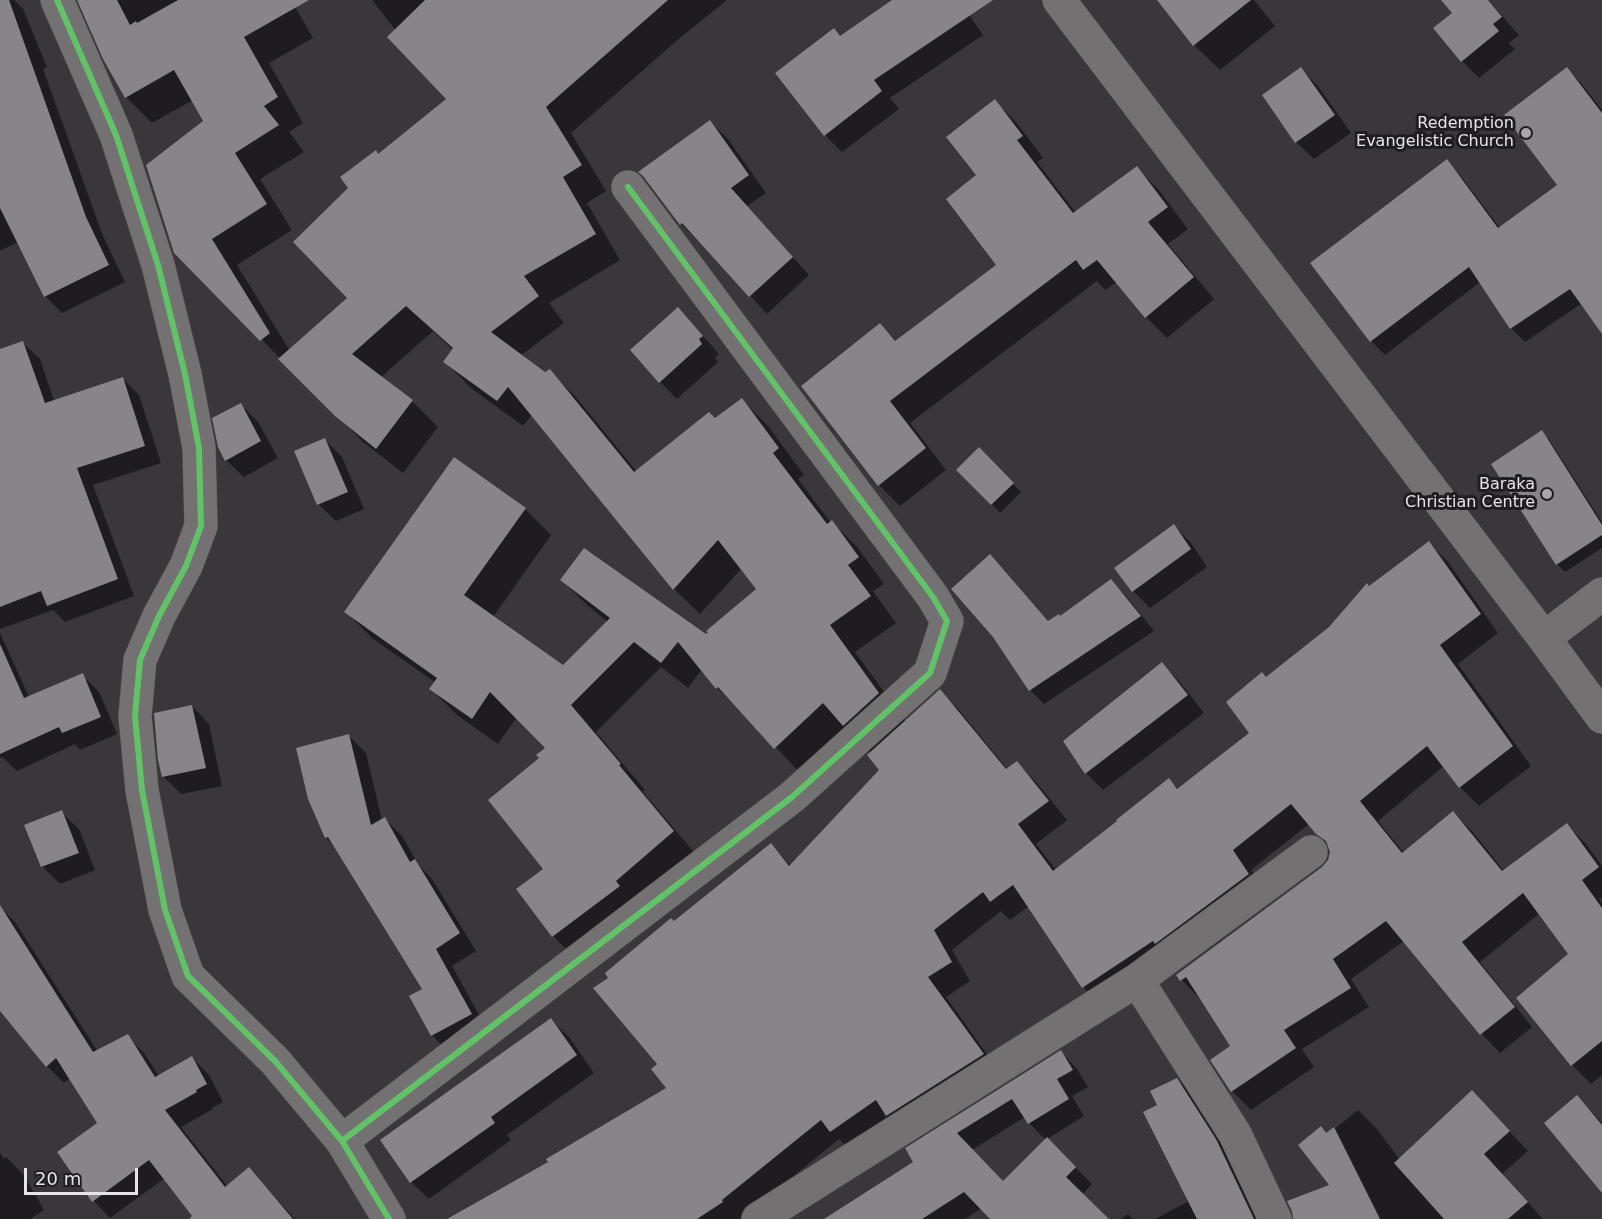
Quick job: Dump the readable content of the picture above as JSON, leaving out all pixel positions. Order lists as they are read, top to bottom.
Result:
{
  "places": ["Redemption Evangelistic Church", "Baraka Christian Centre"],
  "scale_bar": "20 m"
}
